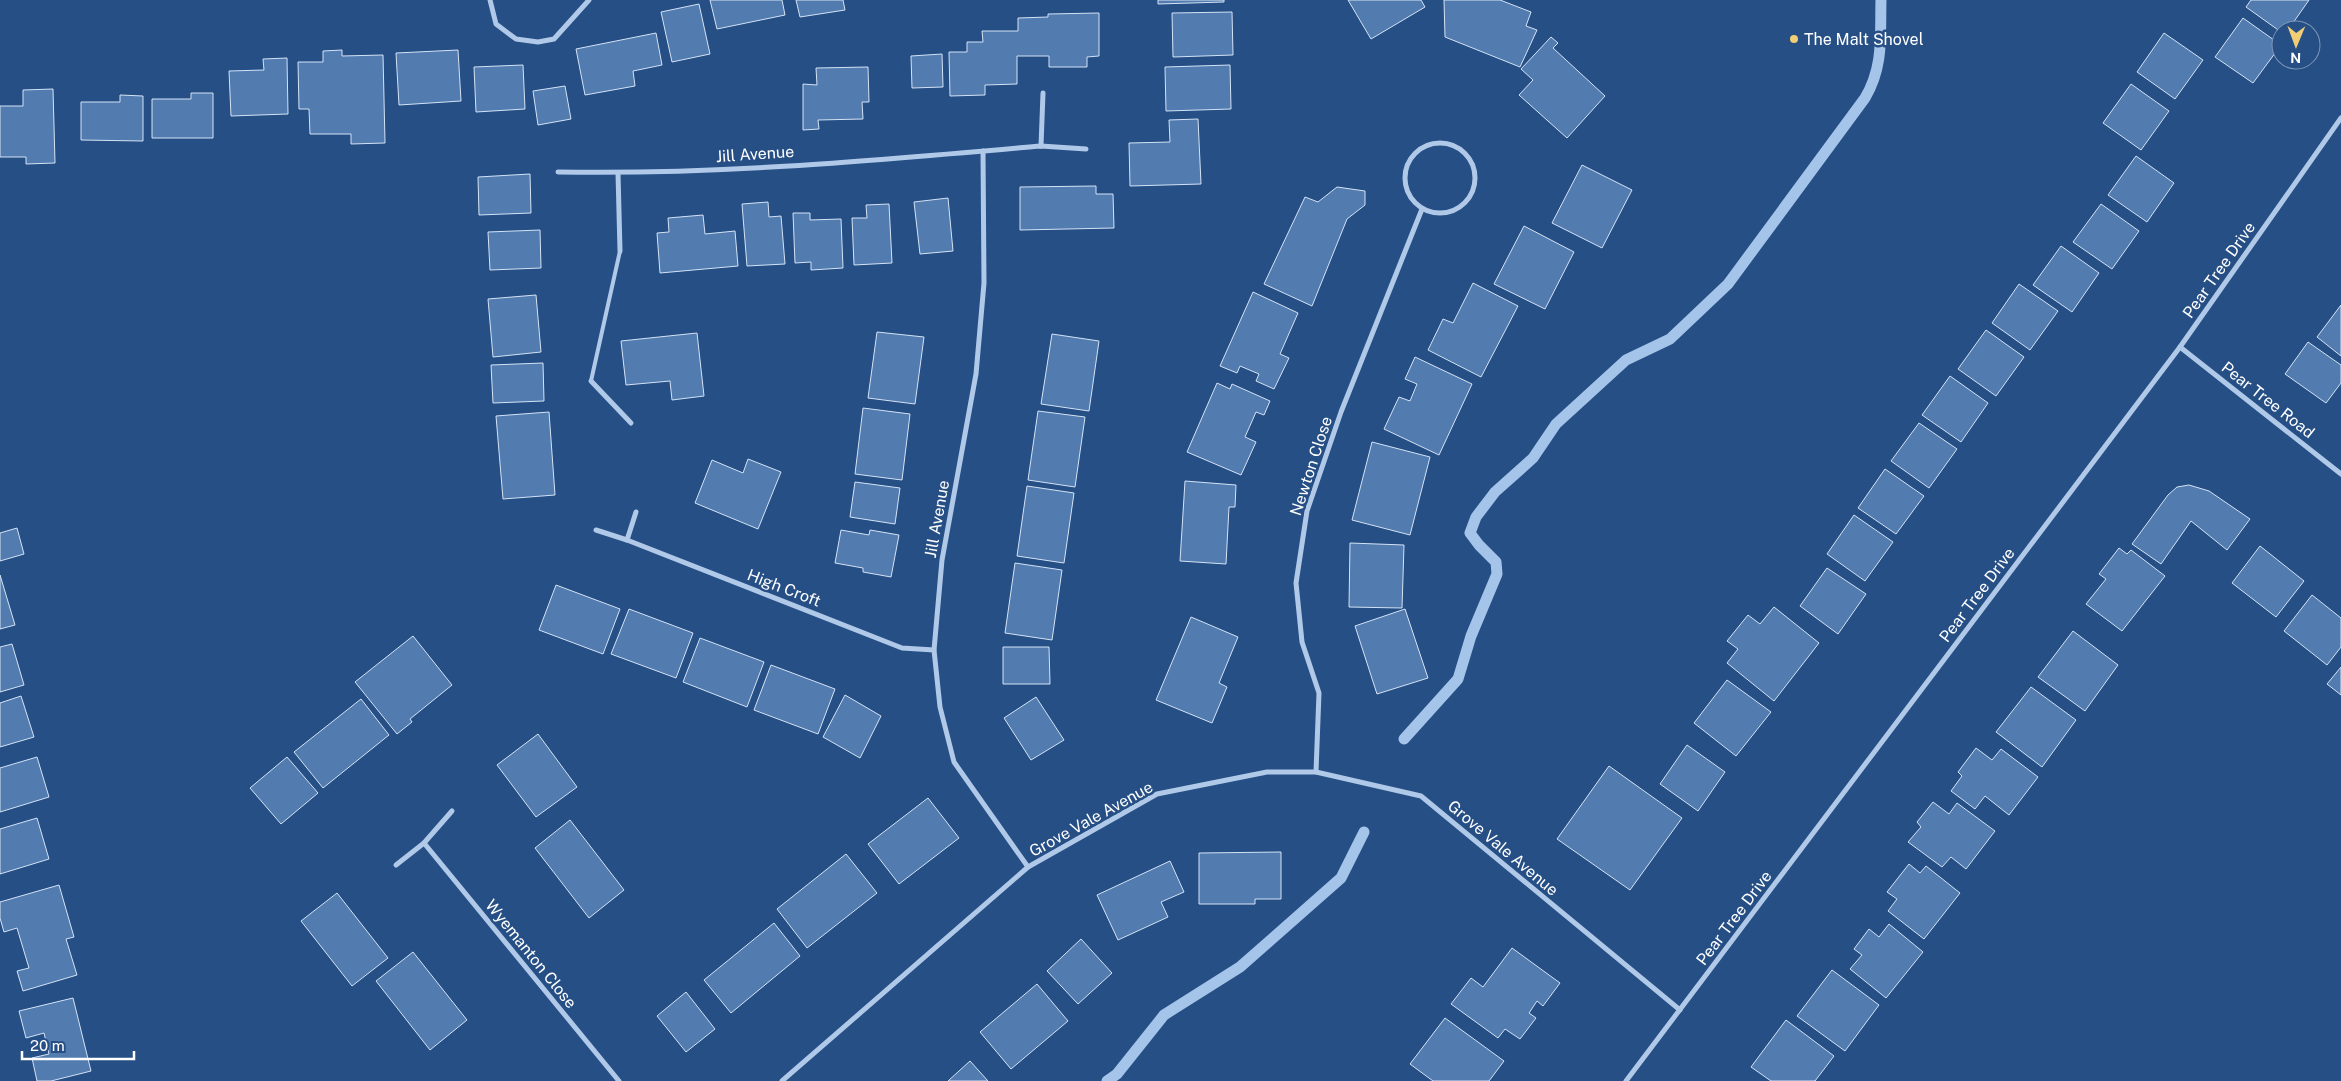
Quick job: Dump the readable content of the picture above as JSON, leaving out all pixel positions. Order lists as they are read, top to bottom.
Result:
{
  "streets": {
    "street": [
      "Jill Avenue",
      "Pear Tree Drive",
      "Pear Tree Road",
      "Newton Close",
      "High Croft",
      "Grove Vale Avenue",
      "Wyemanton Close"
    ]
  },
  "crossings": [
    ["Jill Avenue", "High Croft"],
    ["Jill Avenue", "Grove Vale Avenue"],
    ["Pear Tree Drive", "Pear Tree Road"],
    ["Pear Tree Drive", "Grove Vale Avenue"],
    ["Newton Close", "Grove Vale Avenue"]
  ],
  "places": ["The Malt Shovel"],
  "scale_bar": "20 m",
  "north": "bottom"
}
